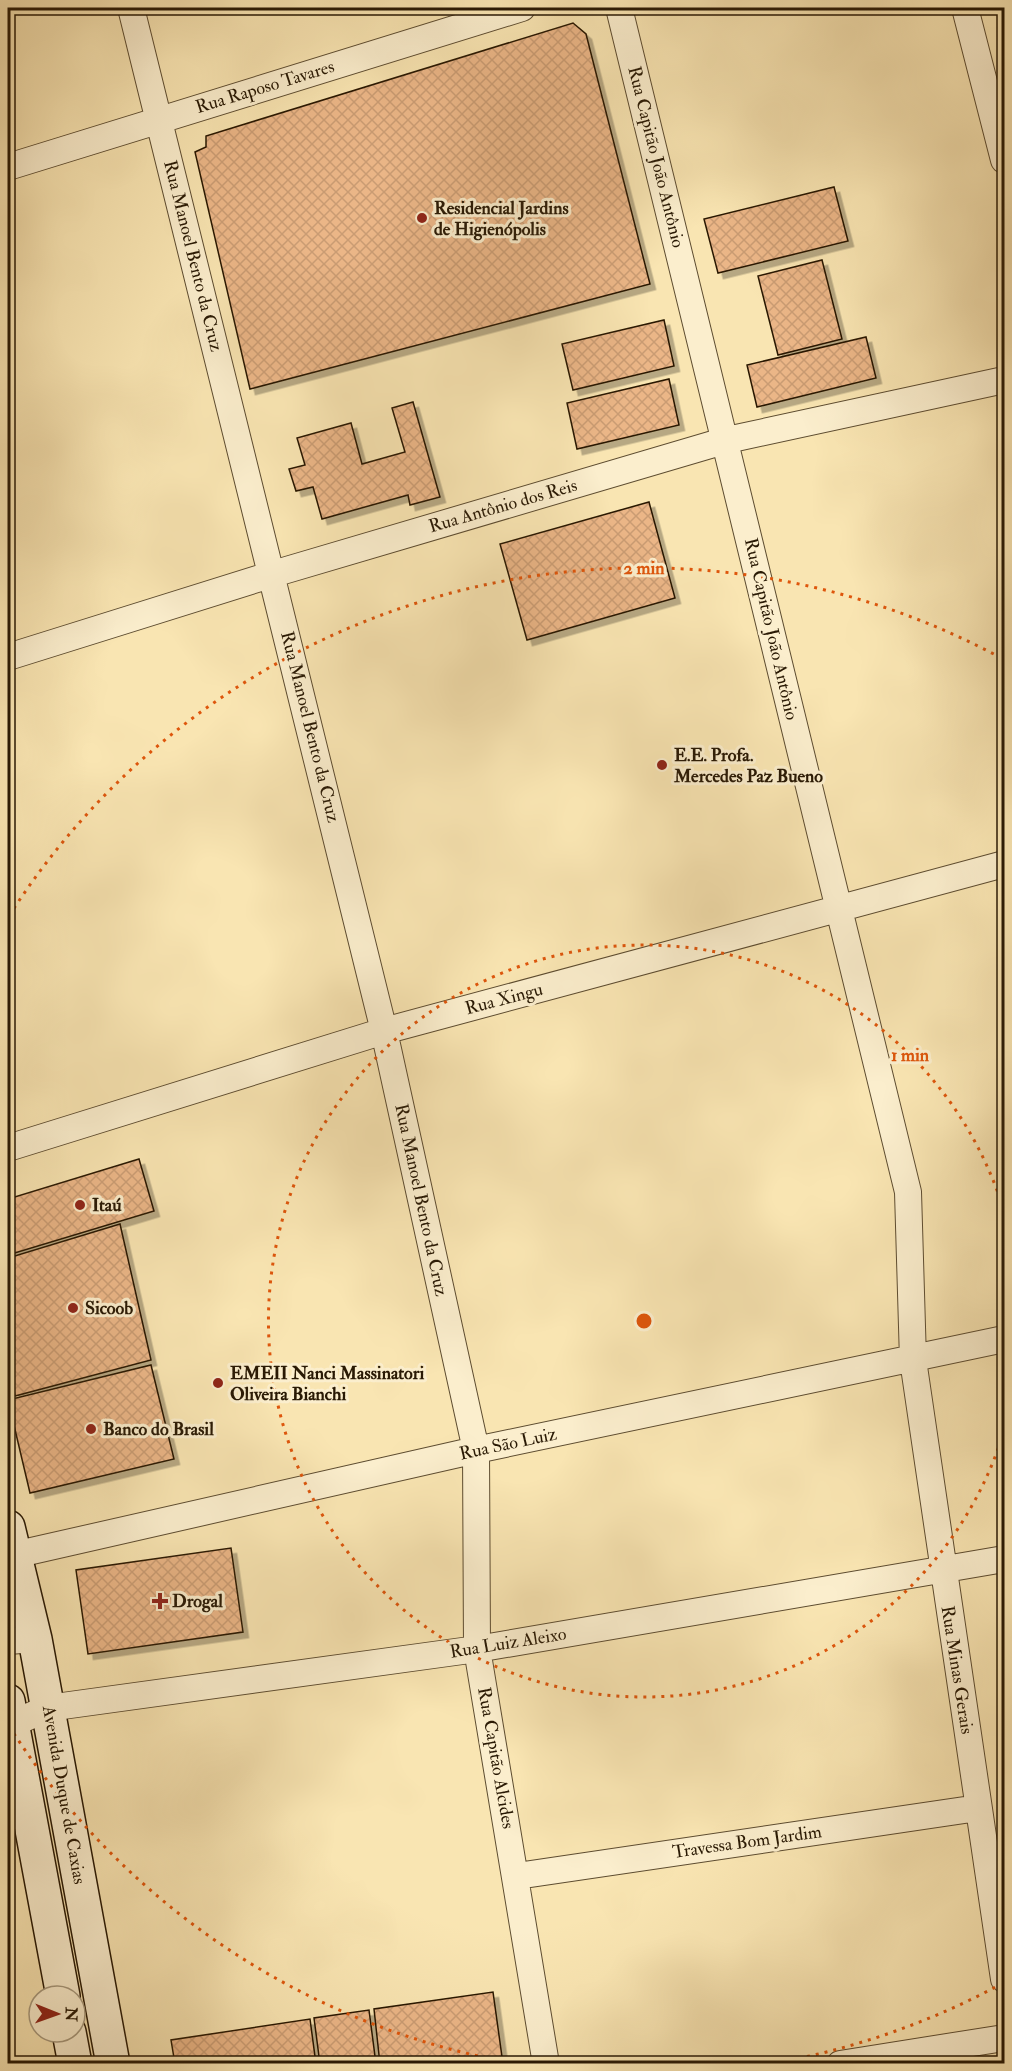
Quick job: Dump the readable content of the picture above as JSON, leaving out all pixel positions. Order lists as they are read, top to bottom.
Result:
{
  "streets": {
    "main road": ["Avenida Duque de Caxias"],
    "street": [
      "Rua Raposo Tavares",
      "Rua Capitão João Antônio",
      "Rua Manoel Bento da Cruz",
      "Rua Antônio dos Reis",
      "Rua Xingu",
      "Rua São Luiz",
      "Rua Luiz Aleixo",
      "Rua Minas Gerais",
      "Rua Capitão Alcides",
      "Travessa Bom Jardim"
    ]
  },
  "crossings": [
    ["Rua Raposo Tavares", "Rua Manoel Bento da Cruz"],
    ["Rua Capitão João Antônio", "Rua Antônio dos Reis"],
    ["Rua Capitão João Antônio", "Rua Xingu"],
    ["Rua Capitão João Antônio", "Rua São Luiz"],
    ["Rua Capitão João Antônio", "Rua Minas Gerais"],
    ["Rua Manoel Bento da Cruz", "Rua Antônio dos Reis"],
    ["Rua Manoel Bento da Cruz", "Rua Xingu"],
    ["Rua Manoel Bento da Cruz", "Rua São Luiz"],
    ["Rua Manoel Bento da Cruz", "Rua Capitão Alcides"],
    ["Rua São Luiz", "Rua Minas Gerais"],
    ["Rua São Luiz", "Rua Capitão Alcides"],
    ["Rua São Luiz", "Avenida Duque de Caxias"],
    ["Rua Luiz Aleixo", "Rua Minas Gerais"],
    ["Rua Luiz Aleixo", "Rua Capitão Alcides"],
    ["Rua Luiz Aleixo", "Avenida Duque de Caxias"],
    ["Rua Minas Gerais", "Travessa Bom Jardim"],
    ["Rua Capitão Alcides", "Travessa Bom Jardim"]
  ],
  "places": {
    "other": [
      "Residencial Jardins de Higienópolis",
      "E.E. Profa. Mercedes Paz Bueno",
      "Itaú",
      "Sicoob",
      "EMEII Nanci Massinatori Oliveira Bianchi",
      "Banco do Brasil"
    ],
    "health": ["Drogal"]
  },
  "north": "right",
  "rings": ["2 min", "1 min"]
}
